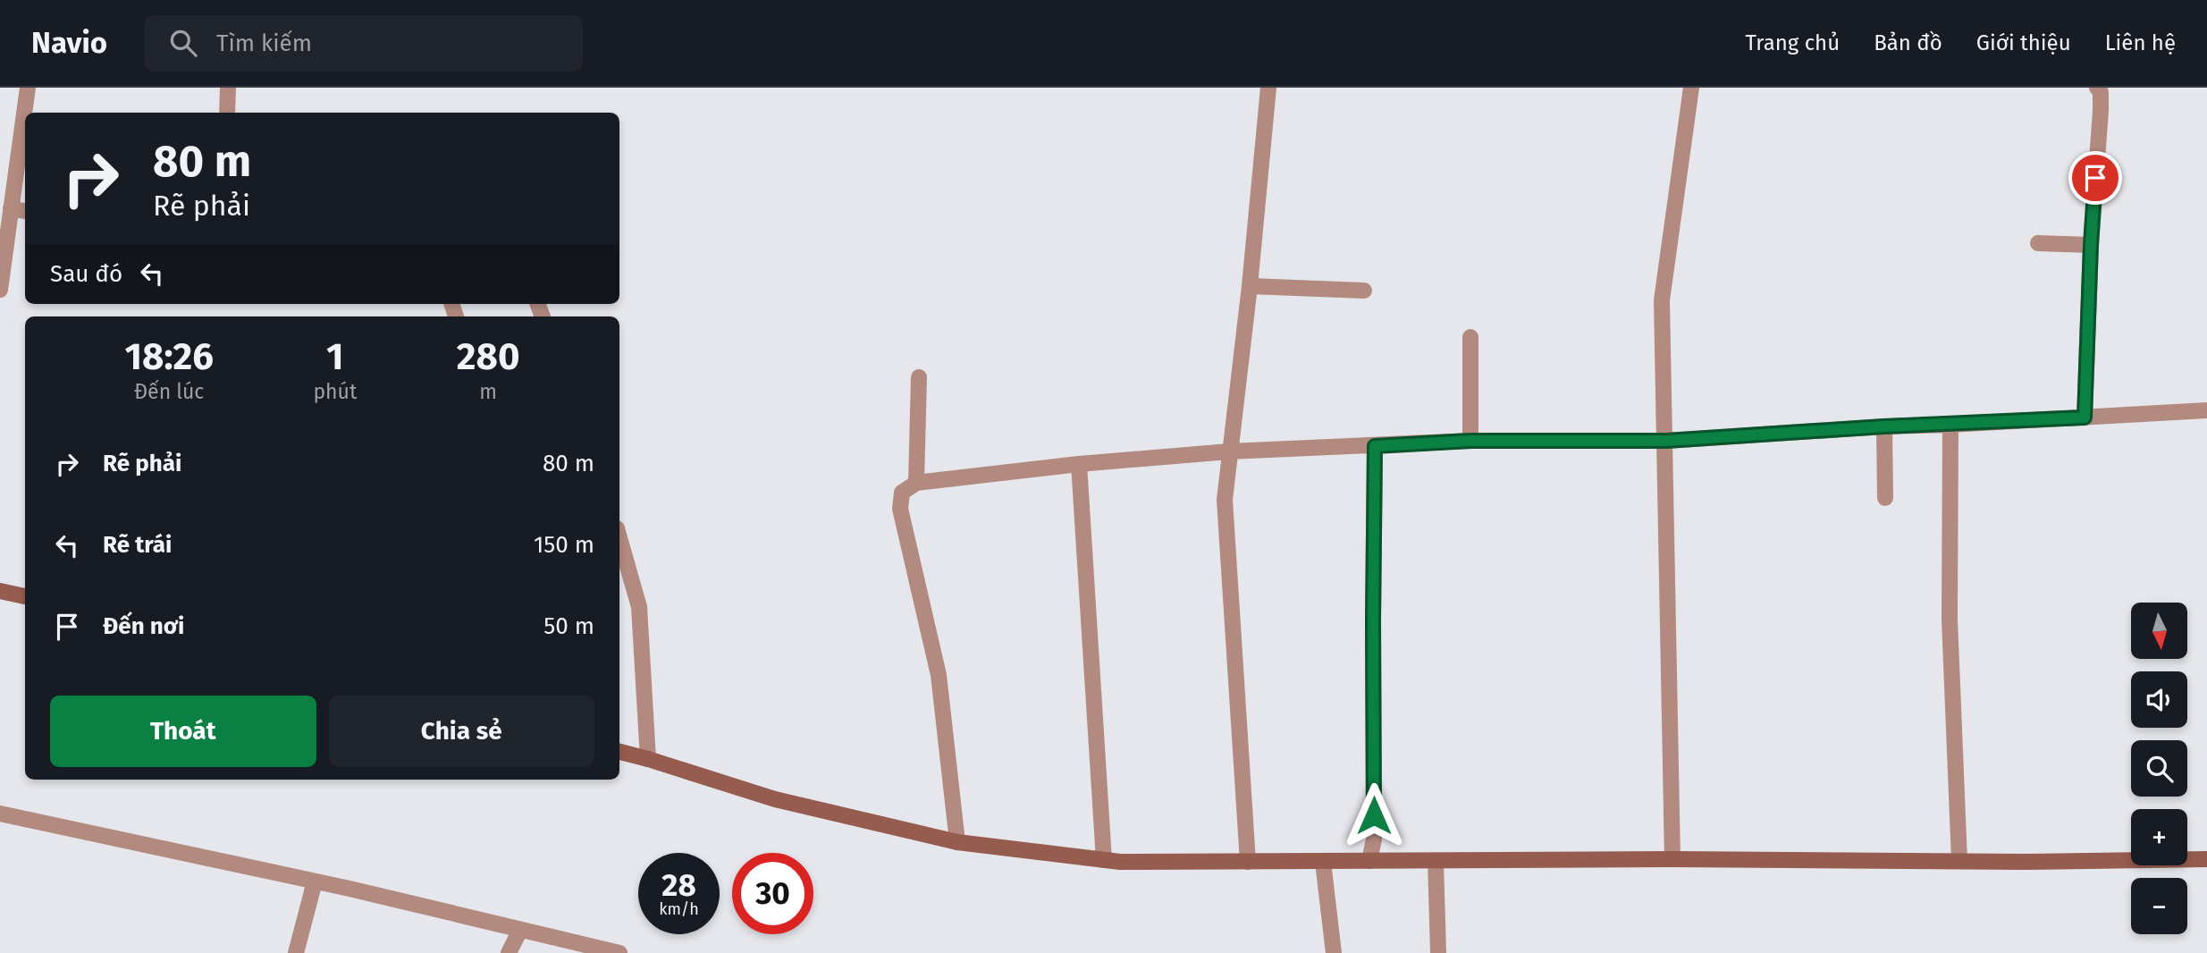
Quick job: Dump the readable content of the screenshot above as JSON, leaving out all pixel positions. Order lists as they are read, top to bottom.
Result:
{
  "north": "bottom",
  "page": {
    "header": "Navio",
    "search": "Tìm kiếm",
    "nav": [
      "Trang chủ",
      "Bản đồ",
      "Giới thiệu",
      "Liên hệ"
    ],
    "turn": ["80 m", "Rẽ phải"],
    "then": "Sau đó",
    "eta": [
      "18:26",
      "Đến lúc",
      "1",
      "phút",
      "280",
      "m"
    ],
    "list": [
      {
        "name": "Rẽ phải",
        "value": "80 m"
      },
      {
        "name": "Rẽ trái",
        "value": "150 m"
      },
      {
        "name": "Đến nơi",
        "value": "50 m"
      }
    ],
    "map_buttons": ["+", "−"],
    "buttons": ["Thoát", "Chia sẻ"],
    "speed": "28 km/h",
    "limit": "30"
  }
}
